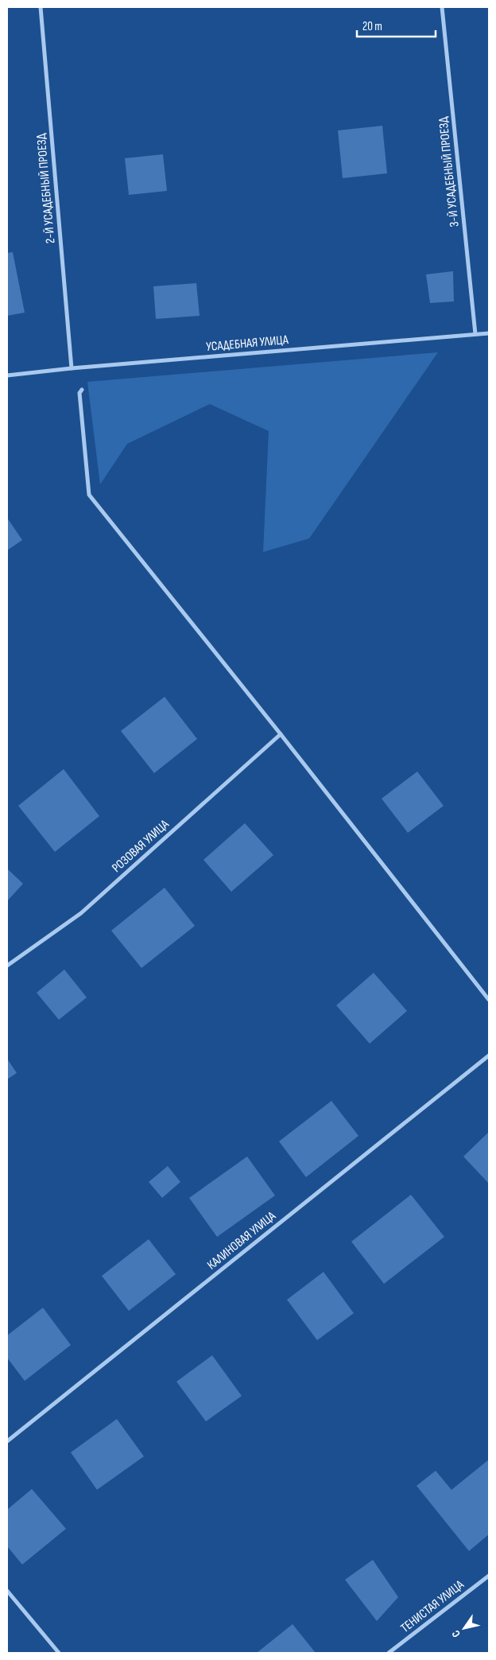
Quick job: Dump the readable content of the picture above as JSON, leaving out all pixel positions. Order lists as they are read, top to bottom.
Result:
{
  "streets": {
    "street": [
      "3-Й УСАДЕБНЫЙ ПРОЕЗД",
      "2-Й УСАДЕБНЫЙ ПРОЕЗД",
      "УСАДЕБНАЯ УЛИЦА",
      "РОЗОВАЯ УЛИЦА",
      "КАЛИНОВАЯ УЛИЦА",
      "ТЕНИСТАЯ УЛИЦА"
    ]
  },
  "crossings": [
    ["3-Й УСАДЕБНЫЙ ПРОЕЗД", "УСАДЕБНАЯ УЛИЦА"],
    ["2-Й УСАДЕБНЫЙ ПРОЕЗД", "УСАДЕБНАЯ УЛИЦА"]
  ],
  "scale_bar": "20 m",
  "north": "bottom left"
}
